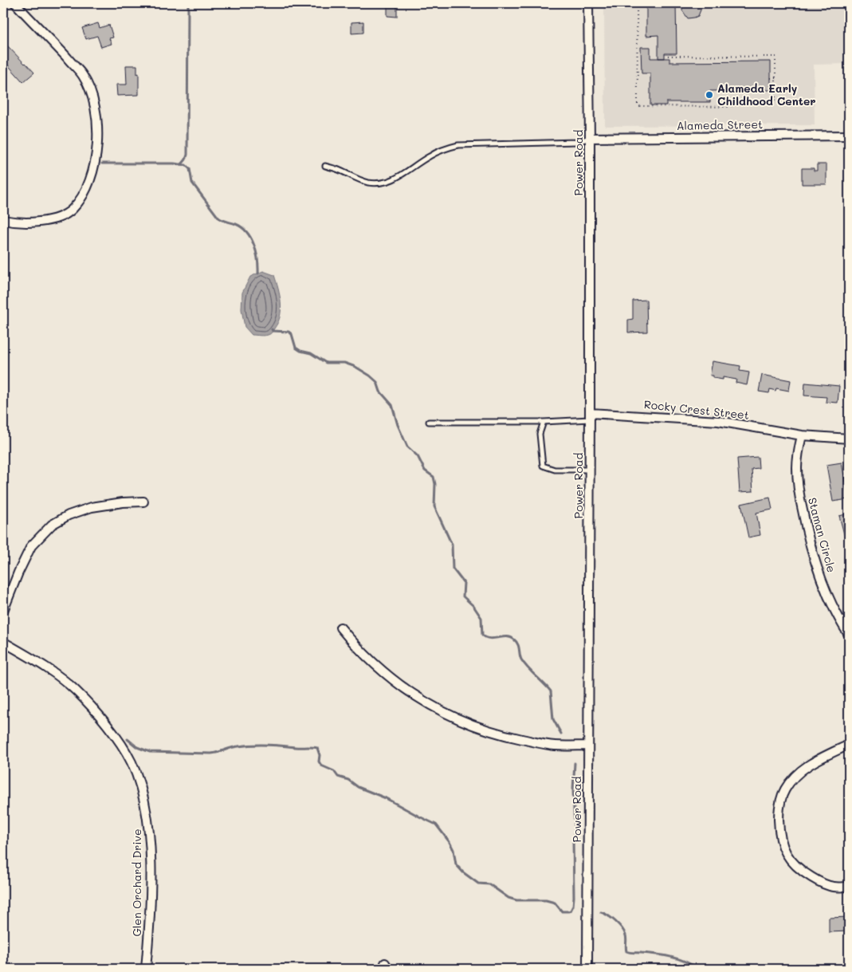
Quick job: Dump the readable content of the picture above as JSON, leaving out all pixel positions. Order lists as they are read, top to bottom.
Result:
{
  "streets": {
    "street": [
      "Alameda Street",
      "Power Road",
      "Rocky Crest Street",
      "Staman Circle",
      "Glen Orchard Drive"
    ]
  },
  "crossings": [
    ["Alameda Street", "Power Road"],
    ["Power Road", "Rocky Crest Street"],
    ["Rocky Crest Street", "Staman Circle"]
  ],
  "places": ["Alameda Early Childhood Center"]
}
